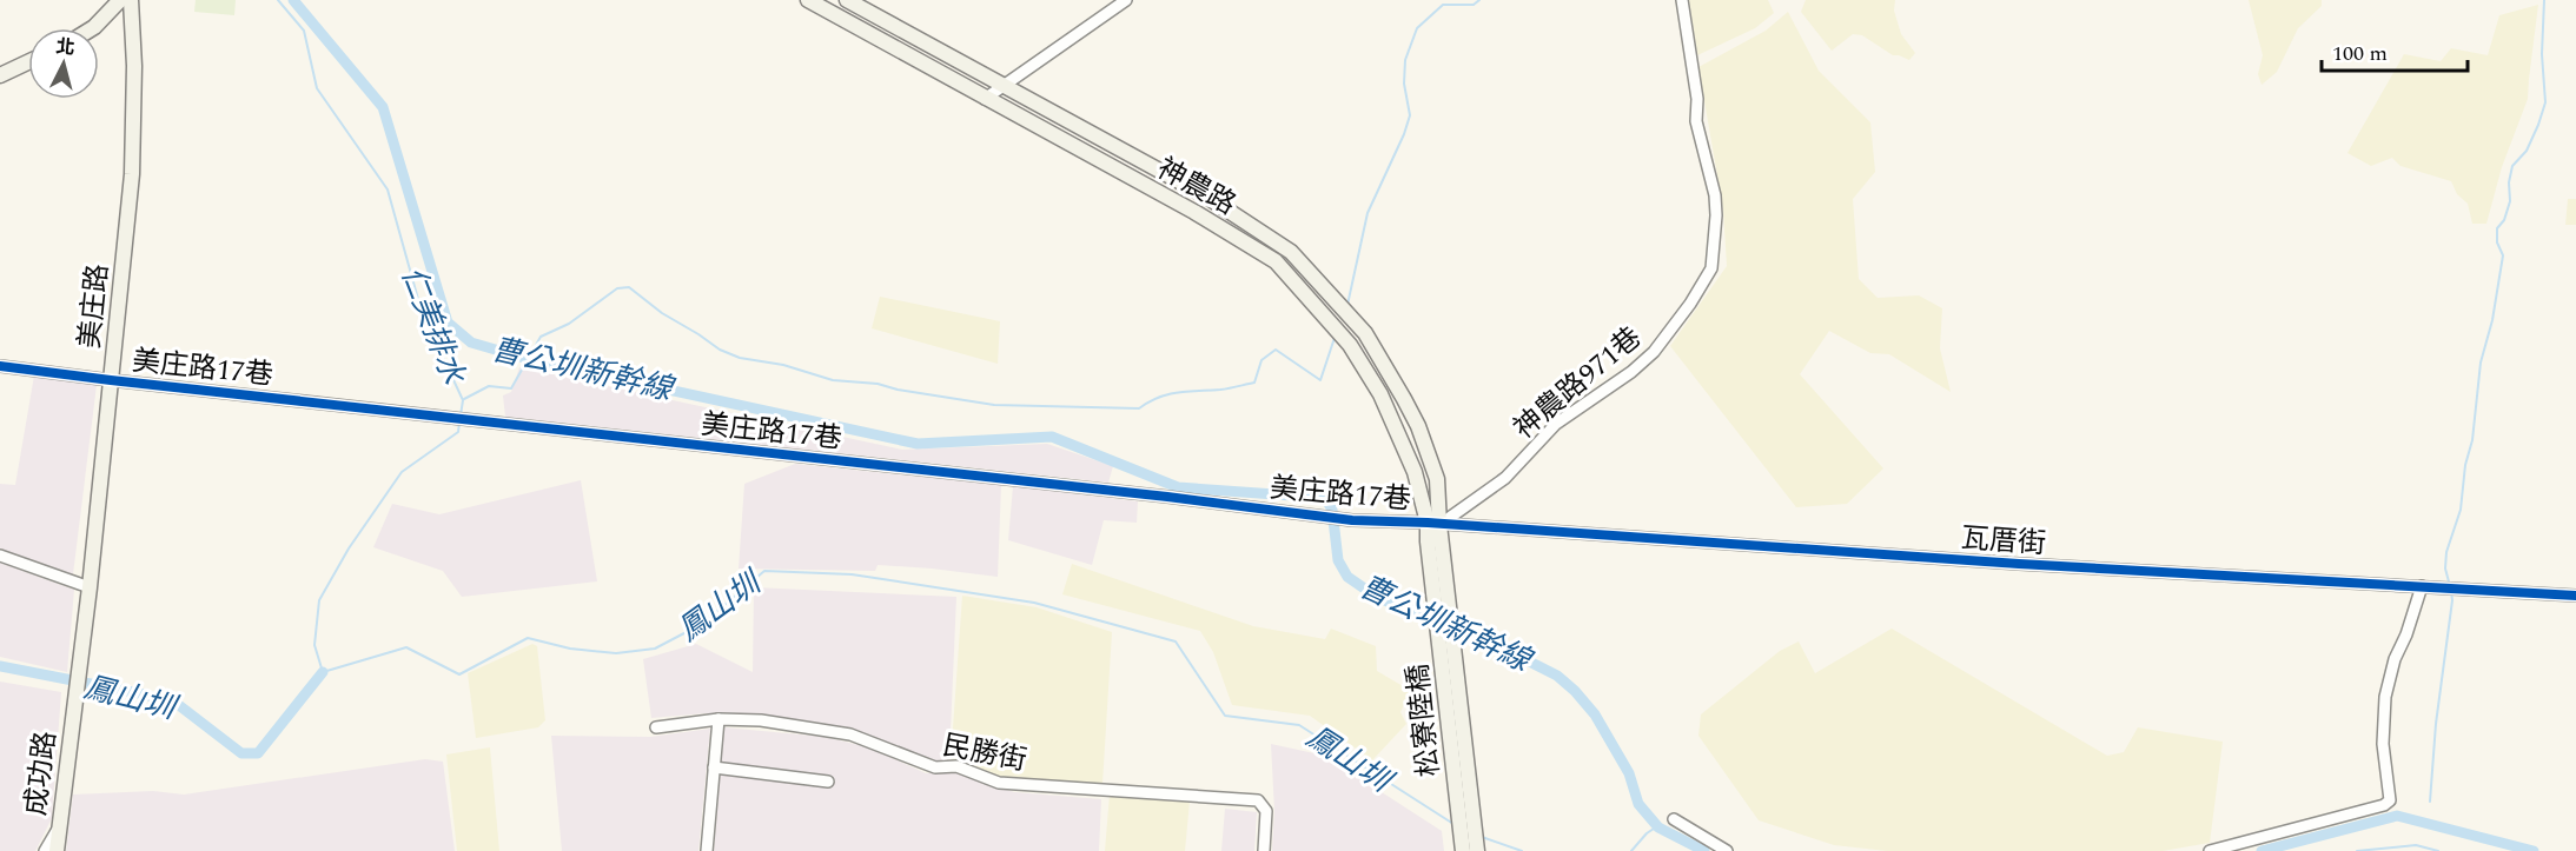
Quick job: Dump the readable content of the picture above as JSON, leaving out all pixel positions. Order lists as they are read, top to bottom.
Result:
{
  "streets": {
    "street": [
      "神農路",
      "美庄路",
      "美庄路17巷",
      "神農路971巷",
      "瓦厝街",
      "松寮陸橋",
      "民勝街",
      "成功路"
    ]
  },
  "crossings": [
    ["神農路", "美庄路17巷"],
    ["神農路", "神農路971巷"],
    ["神農路", "瓦厝街"],
    ["神農路", "松寮陸橋"],
    ["美庄路", "美庄路17巷"],
    ["美庄路", "成功路"],
    ["美庄路17巷", "神農路971巷"],
    ["美庄路17巷", "瓦厝街"],
    ["神農路971巷", "瓦厝街"]
  ],
  "water": ["仁美排水", "曹公圳新幹線", "鳳山圳"],
  "scale_bar": "100 m",
  "north": "top"
}
